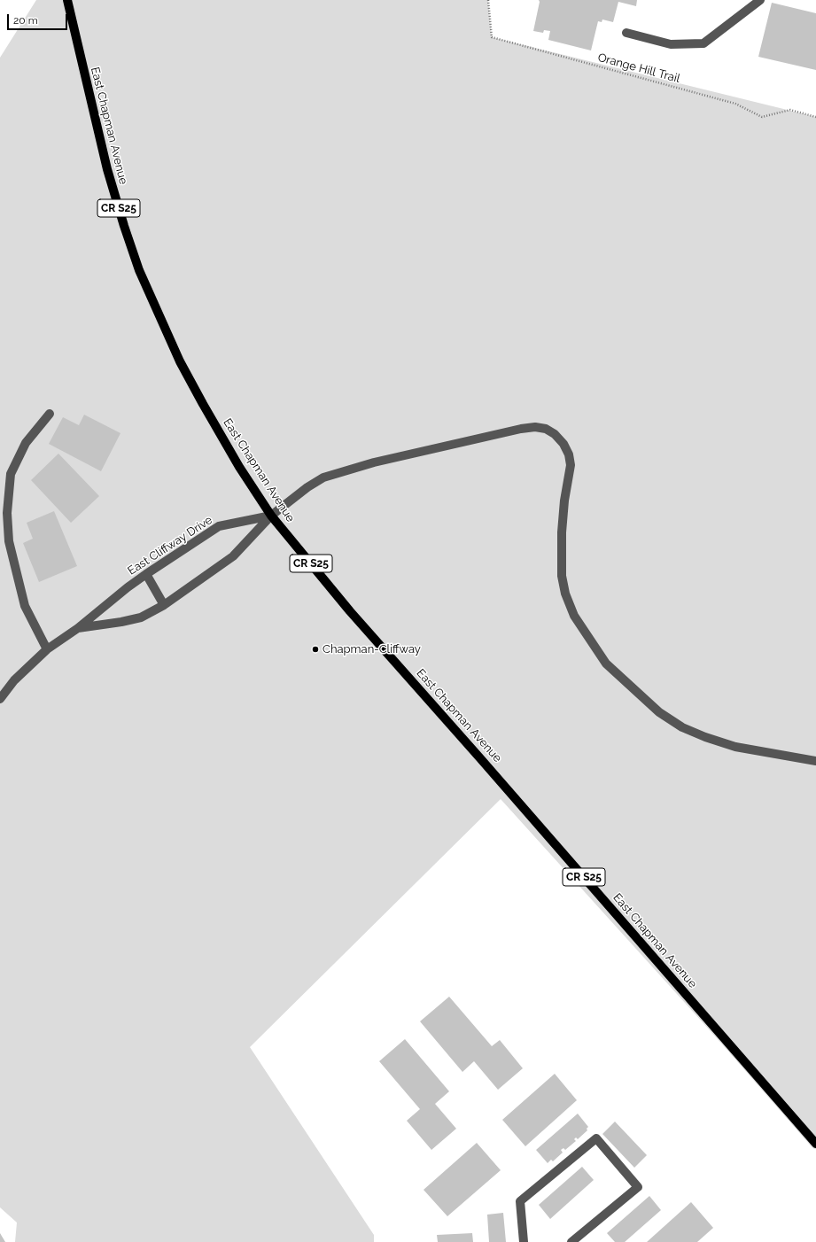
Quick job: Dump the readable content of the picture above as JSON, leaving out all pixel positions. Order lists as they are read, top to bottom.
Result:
{
  "streets": {
    "main road": ["East Chapman Avenue", "CR S25"],
    "street": ["East Cliffway Drive"],
    "path": ["Orange Hill Trail"]
  },
  "crossings": [
    ["East Chapman Avenue", "East Cliffway Drive"]
  ],
  "places": ["Chapman-Cliffway"],
  "scale_bar": "20 m"
}
